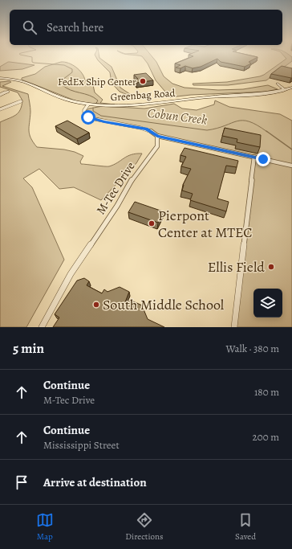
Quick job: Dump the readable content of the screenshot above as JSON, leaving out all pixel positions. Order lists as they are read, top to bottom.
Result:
{
  "streets": {
    "main road": ["Greenbag Road"],
    "street": ["M-Tec Drive"]
  },
  "water": ["Cobun Creek"],
  "places": [
    "FedEx Ship Center",
    "Pierpont Center at MTEC",
    "Ellis Field",
    "South Middle School"
  ],
  "page": {
    "search": "Search here",
    "heading": ["5 min", "Walk · 380 m"],
    "list": [
      ["Continue", "M-Tec Drive", "180 m"],
      ["Continue", "Mississippi Street", "200 m"],
      "Arrive at destination"
    ],
    "nav": ["Map", "Directions", "Saved"]
  }
}
